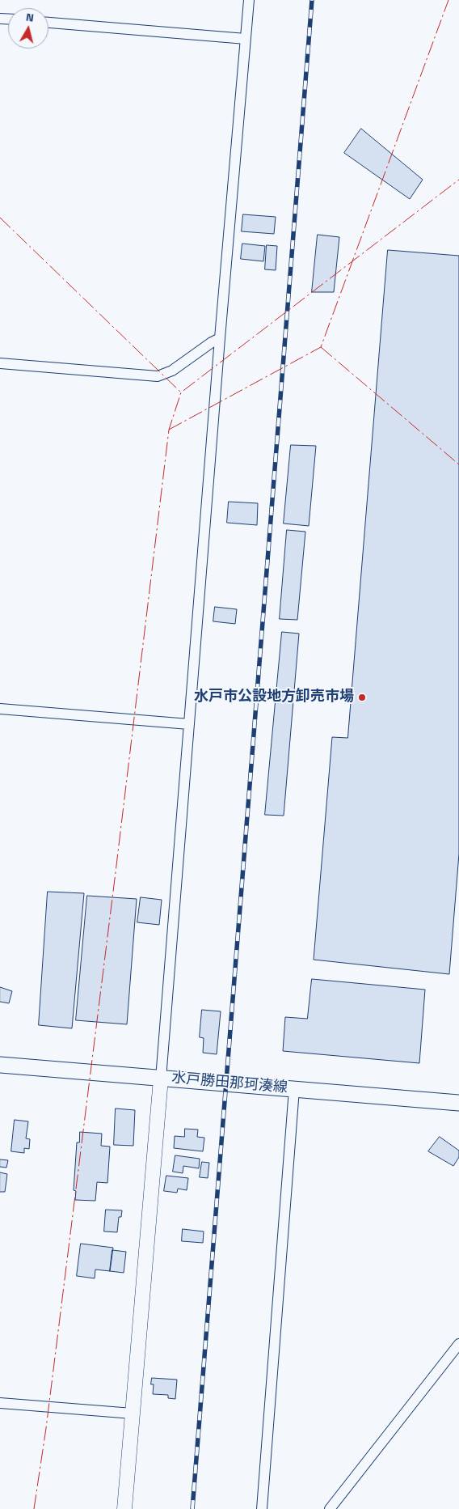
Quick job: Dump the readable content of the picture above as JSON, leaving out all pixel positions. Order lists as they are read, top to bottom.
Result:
{
  "streets": {
    "main road": ["水戸勝田那珂湊線"]
  },
  "places": ["水戸市公設地方卸売市場"],
  "north": "top"
}
